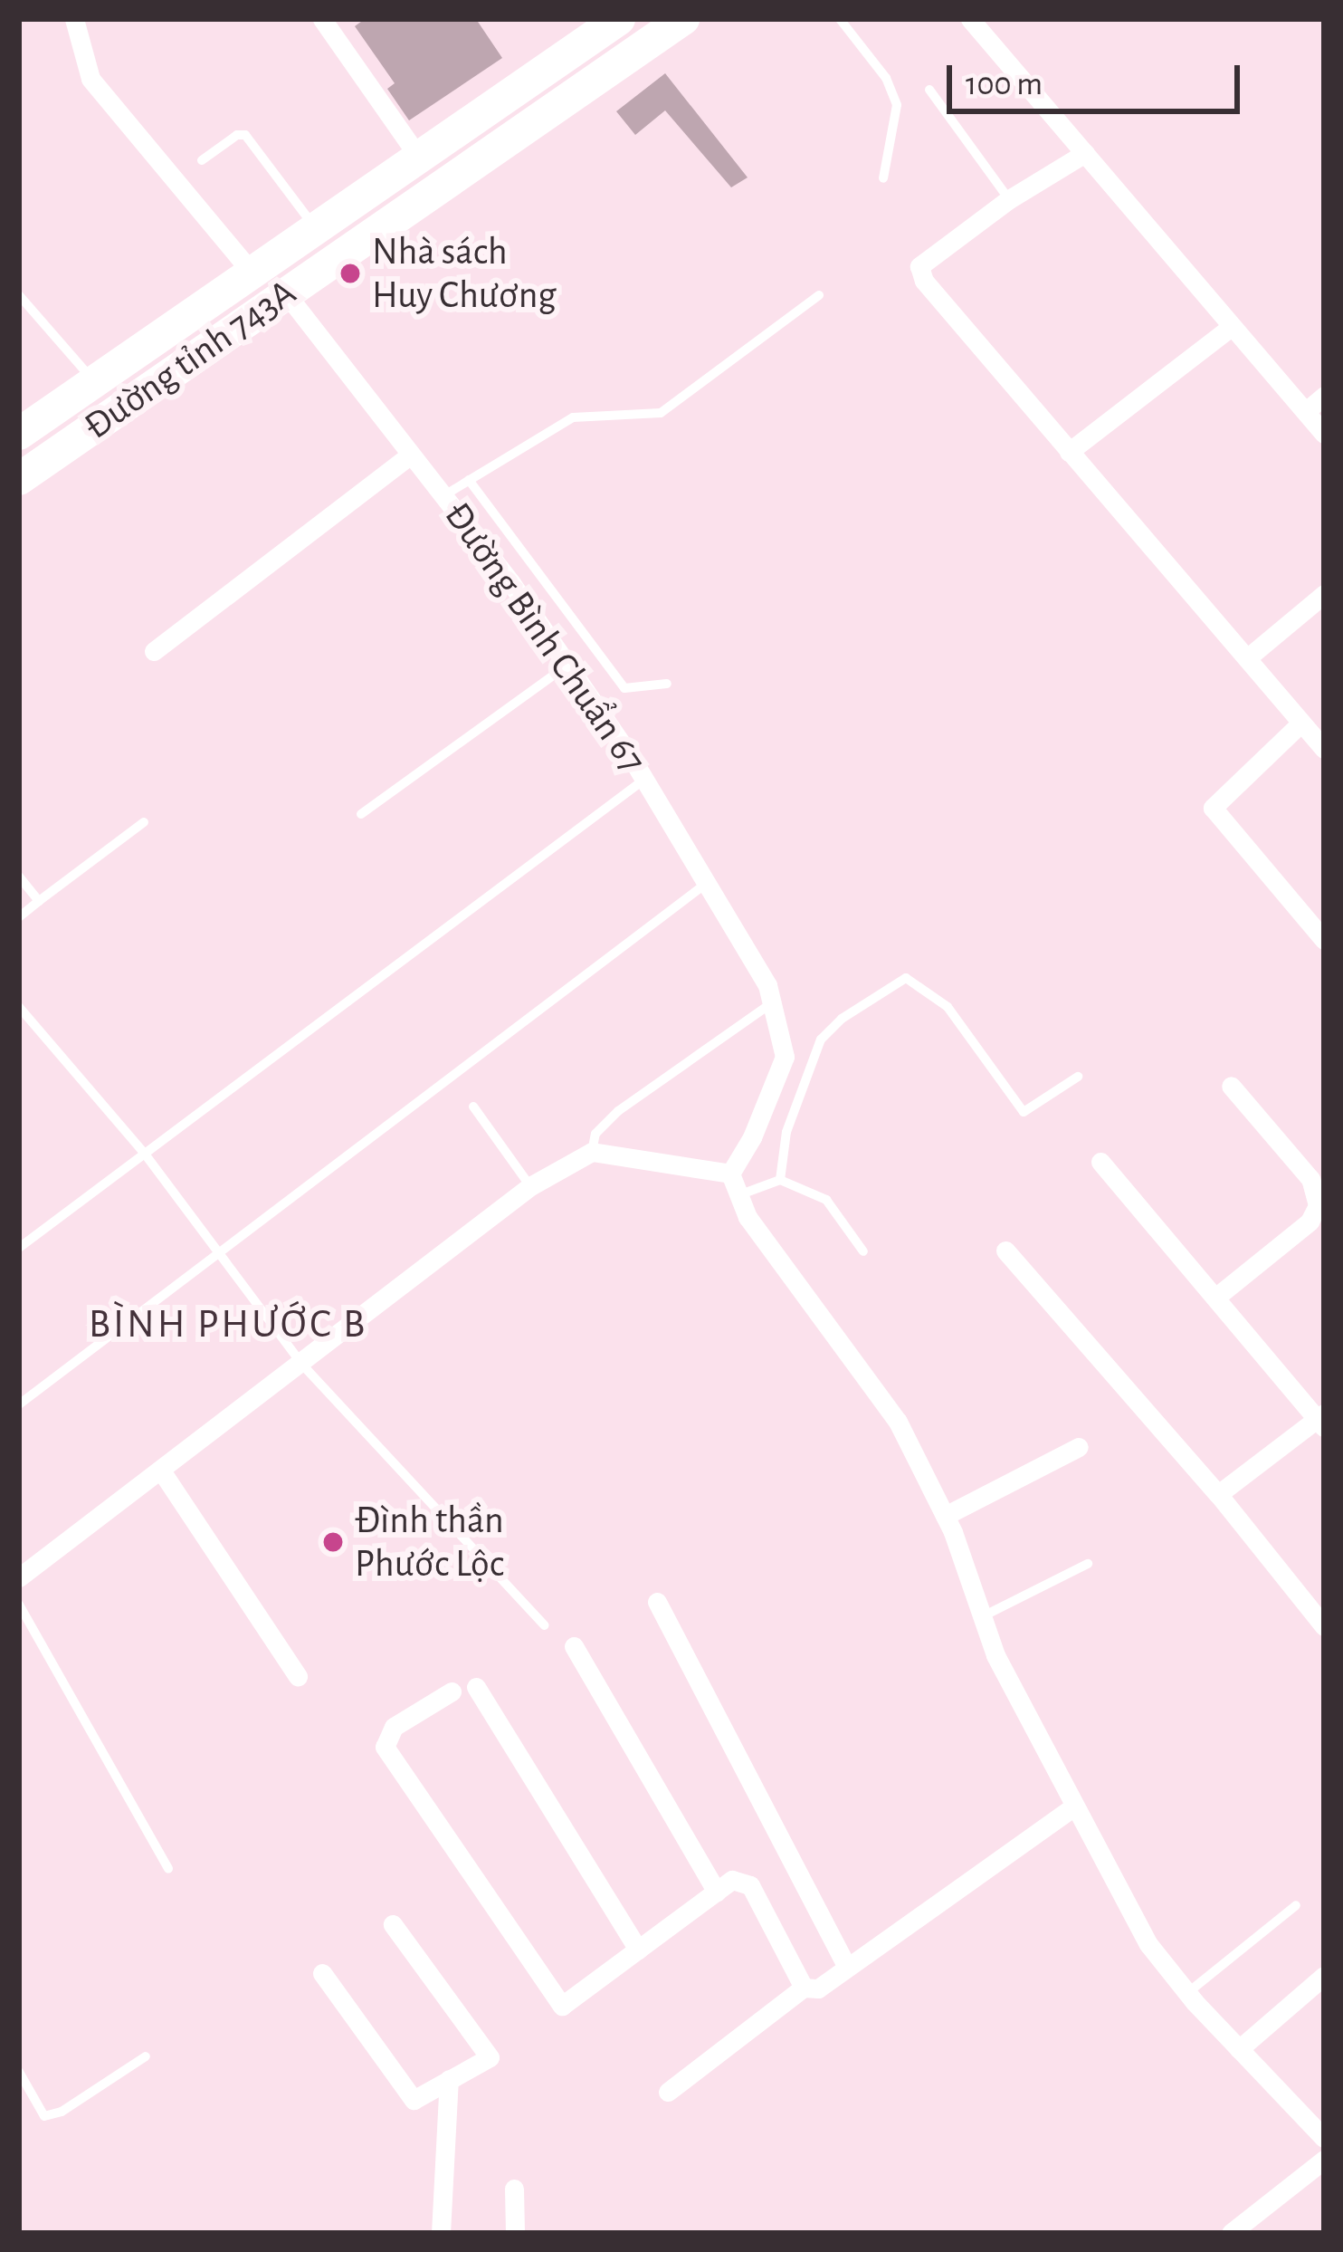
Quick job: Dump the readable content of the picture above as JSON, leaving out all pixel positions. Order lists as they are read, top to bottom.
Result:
{
  "streets": {
    "main road": ["Đường tỉnh 743A"],
    "street": ["Đường Bình Chuẩn 67"]
  },
  "crossings": [
    ["Đường tỉnh 743A", "Đường Bình Chuẩn 67"]
  ],
  "districts": ["BÌNH PHƯỚC B"],
  "places": ["Nhà sách Huy Chương", "Đình thần Phước Lộc"],
  "scale_bar": "100 m"
}
